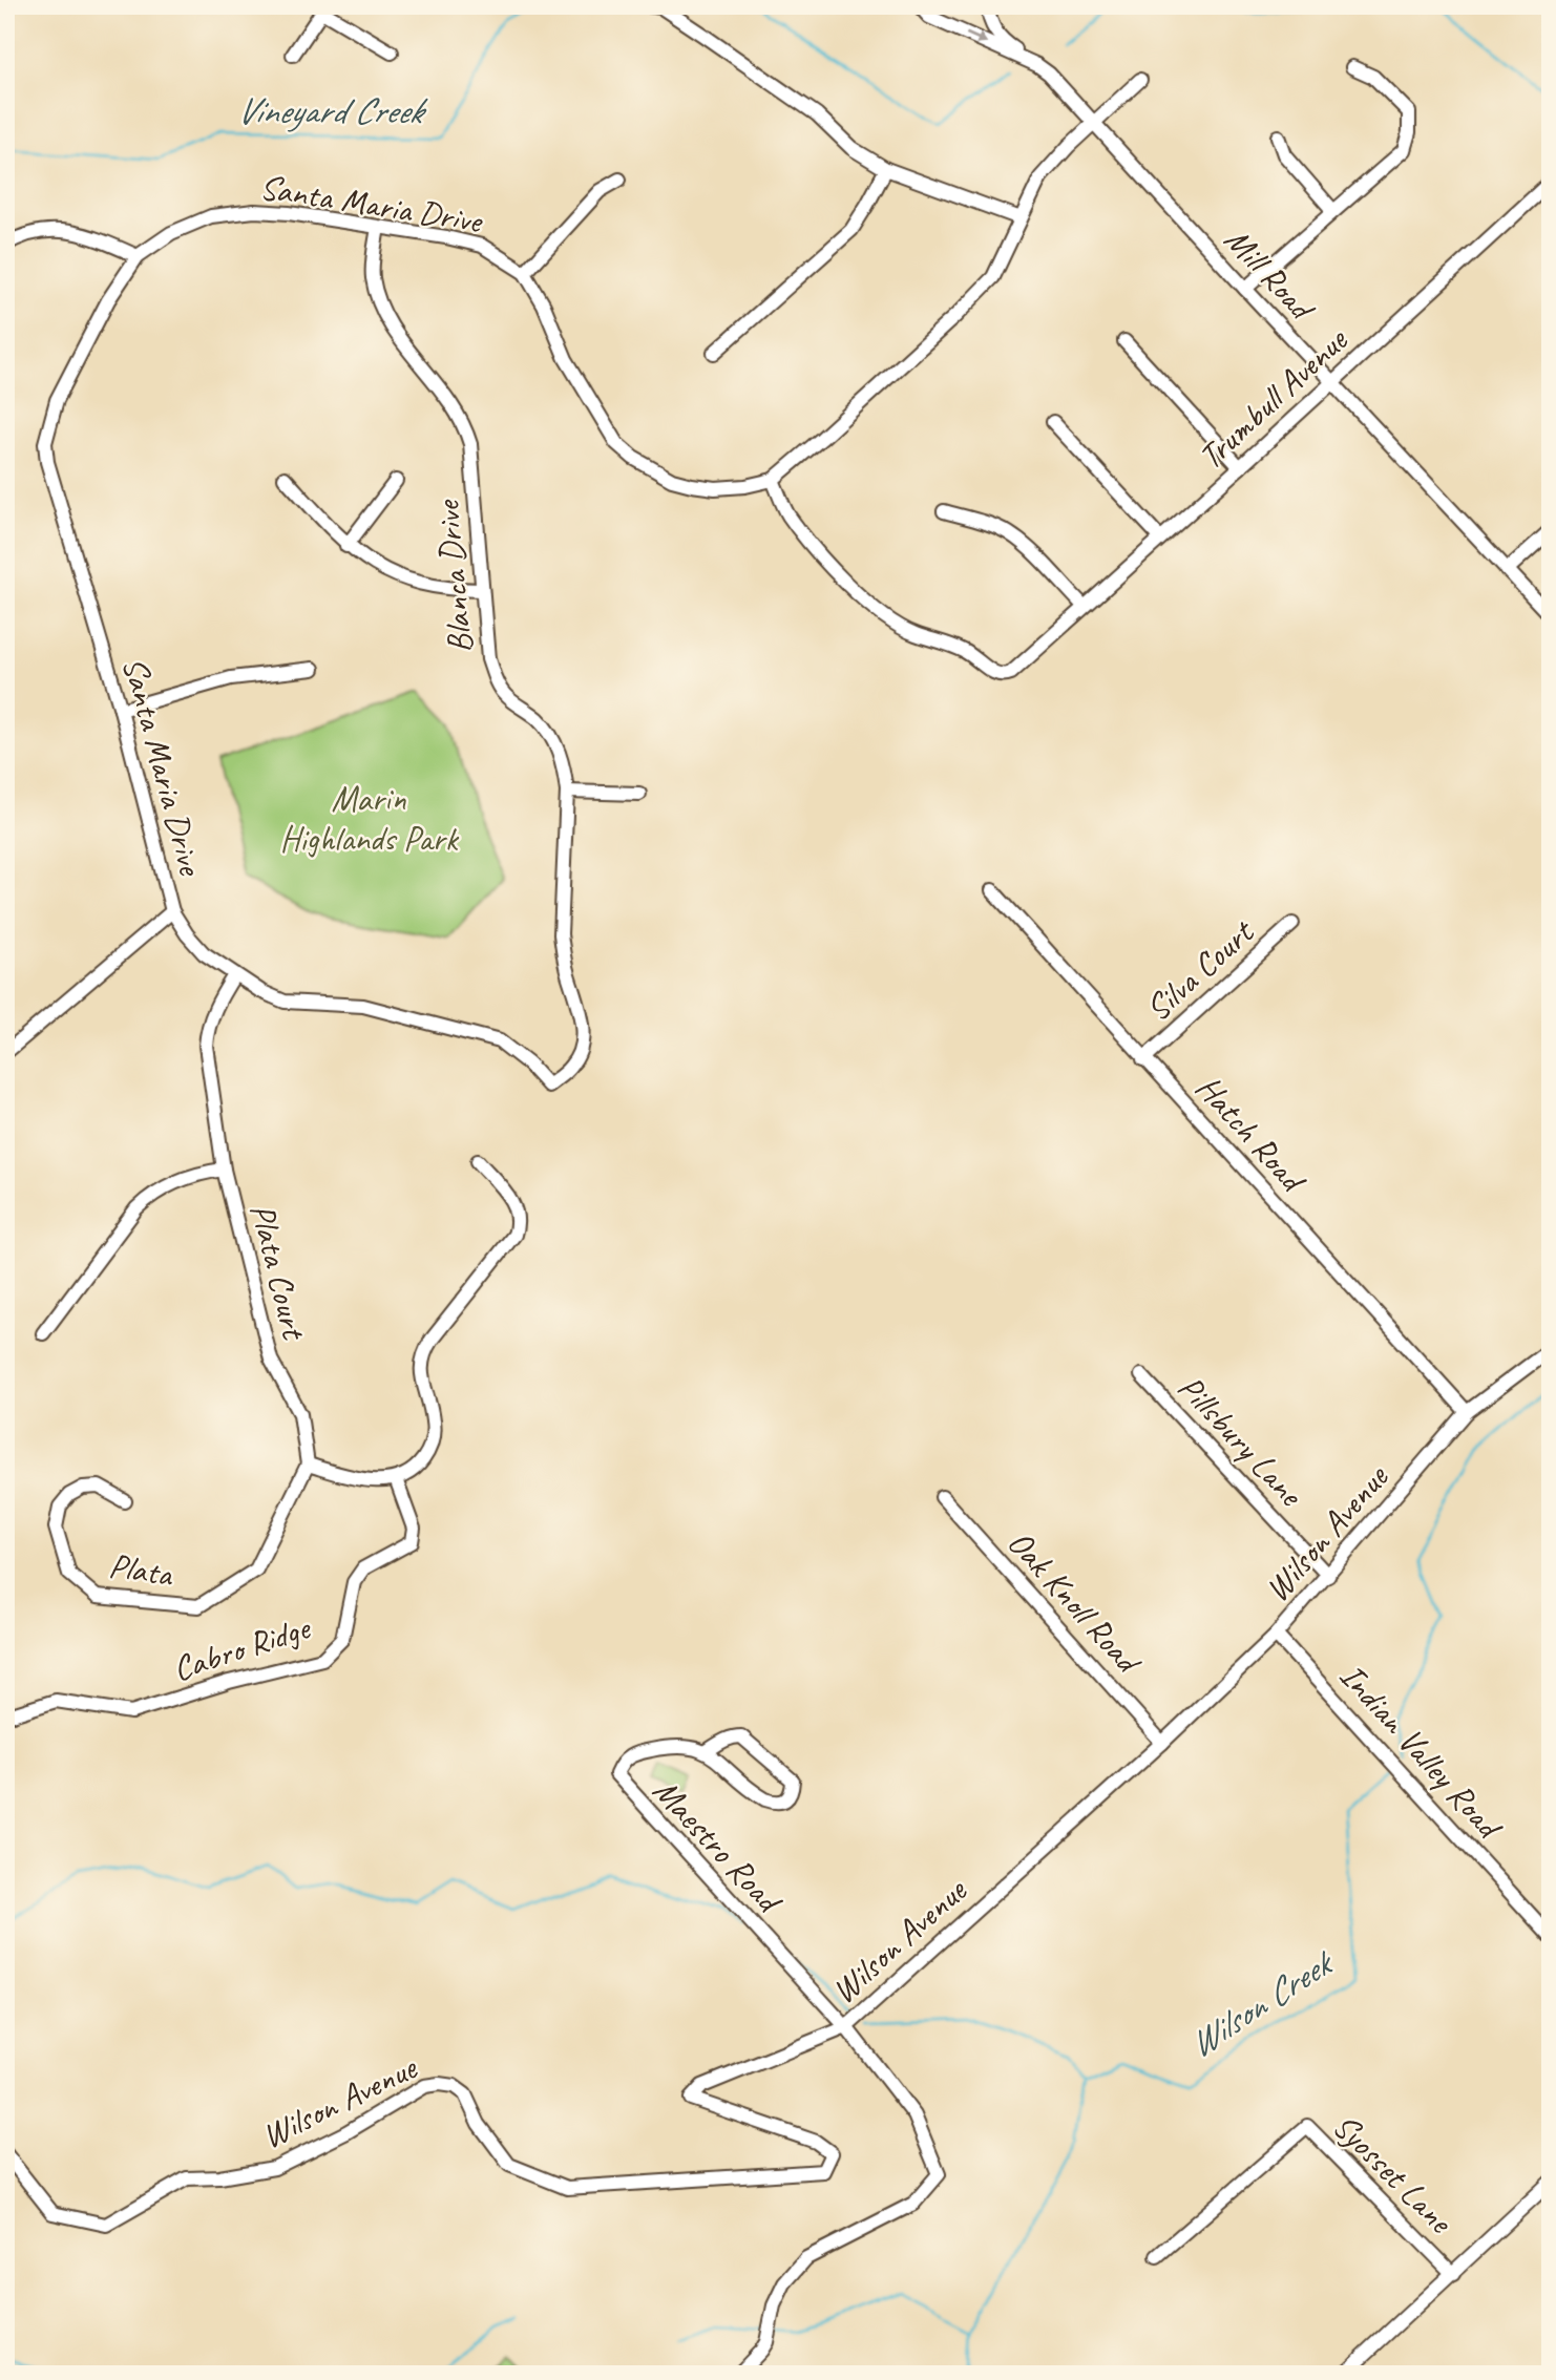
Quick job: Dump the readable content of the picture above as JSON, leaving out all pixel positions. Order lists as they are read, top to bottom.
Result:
{
  "streets": {
    "street": [
      "Santa Maria Drive",
      "Mill Road",
      "Trumbull Avenue",
      "Blanca Drive",
      "Silva Court",
      "Hatch Road",
      "Plata Court",
      "Pillsbury Lane",
      "Wilson Avenue",
      "Plata",
      "Oak Knoll Road",
      "Cabro Ridge",
      "Indian Valley Road",
      "Maestro Road",
      "Syosset Lane"
    ]
  },
  "crossings": [
    ["Santa Maria Drive", "Mill Road"],
    ["Santa Maria Drive", "Trumbull Avenue"],
    ["Santa Maria Drive", "Blanca Drive"],
    ["Santa Maria Drive", "Plata Court"],
    ["Mill Road", "Trumbull Avenue"],
    ["Silva Court", "Hatch Road"],
    ["Hatch Road", "Wilson Avenue"],
    ["Plata Court", "Plata"],
    ["Pillsbury Lane", "Wilson Avenue"],
    ["Wilson Avenue", "Oak Knoll Road"],
    ["Wilson Avenue", "Indian Valley Road"],
    ["Wilson Avenue", "Maestro Road"]
  ],
  "water": ["Vineyard Creek", "Wilson Creek"],
  "parks": ["Marin Highlands Park"]
}
